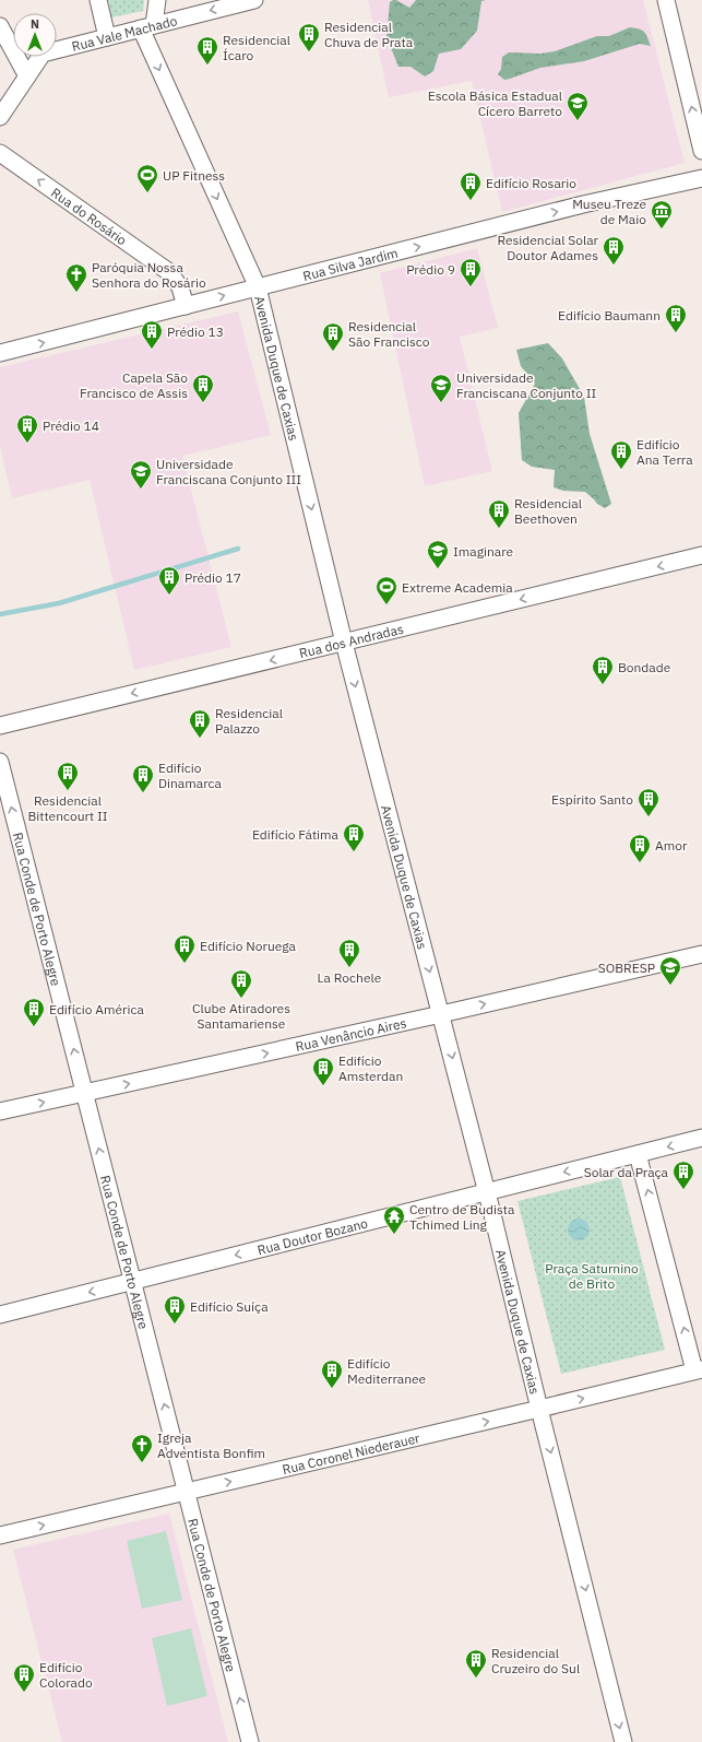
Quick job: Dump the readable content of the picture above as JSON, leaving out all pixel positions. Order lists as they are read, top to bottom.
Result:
{
  "streets": {
    "street": [
      "Rua Vale Machado",
      "Rua do Rosário",
      "Rua Silva Jardim",
      "Avenida Duque de Caxias",
      "Rua dos Andradas",
      "Rua Conde de Porto Alegre",
      "Rua Venâncio Aires",
      "Rua Doutor Bozano",
      "Rua Coronel Niederauer"
    ]
  },
  "crossings": [
    ["Rua Vale Machado", "Avenida Duque de Caxias"],
    ["Rua do Rosário", "Rua Silva Jardim"],
    ["Rua Silva Jardim", "Avenida Duque de Caxias"],
    ["Avenida Duque de Caxias", "Rua dos Andradas"],
    ["Avenida Duque de Caxias", "Rua Venâncio Aires"],
    ["Avenida Duque de Caxias", "Rua Doutor Bozano"],
    ["Avenida Duque de Caxias", "Rua Coronel Niederauer"],
    ["Rua Conde de Porto Alegre", "Rua Venâncio Aires"],
    ["Rua Conde de Porto Alegre", "Rua Doutor Bozano"],
    ["Rua Conde de Porto Alegre", "Rua Coronel Niederauer"]
  ],
  "one_way": [
    "Rua Vale Machado",
    "Rua do Rosário",
    "Rua Silva Jardim",
    "Avenida Duque de Caxias",
    "Rua dos Andradas",
    "Rua Conde de Porto Alegre",
    "Rua Venâncio Aires",
    "Rua Doutor Bozano",
    "Rua Coronel Niederauer"
  ],
  "parks": ["Praça Saturnino de Brito"],
  "places": {
    "building": [
      "Residencial Chuva de Prata",
      "Residencial Ícaro",
      "Edifício Rosario",
      "Residencial Solar Doutor Adames",
      "Prédio 9",
      "Edifício Baumann",
      "Prédio 13",
      "Residencial São Francisco",
      "Capela São Francisco de Assis",
      "Prédio 14",
      "Edifício Ana Terra",
      "Residencial Beethoven",
      "Prédio 17",
      "Bondade",
      "Residencial Palazzo",
      "Residencial Bittencourt II",
      "Edifício Dinamarca",
      "Espírito Santo",
      "Edifício Fátima",
      "Amor",
      "Edifício Noruega",
      "La Rochele",
      "Clube Atiradores Santamariense",
      "Edifício América",
      "Edifício Amsterdan",
      "Solar da Praça",
      "Edifício Suíça",
      "Edifício Mediterranee",
      "Residencial Cruzeiro do Sul",
      "Edifício Colorado"
    ],
    "school or university": [
      "Escola Básica Estadual Cícero Barreto",
      "Universidade Franciscana Conjunto II",
      "Universidade Franciscana Conjunto III",
      "Imaginare",
      "SOBRESP"
    ],
    "sports": ["UP Fitness", "Extreme Academia"],
    "museum": ["Museu Treze de Maio"],
    "church": ["Paróquia Nossa Senhora do Rosário", "Igreja Adventista Bonfim"],
    "temple": ["Centro de Budista Tchimed Ling"]
  },
  "north": "top"
}
